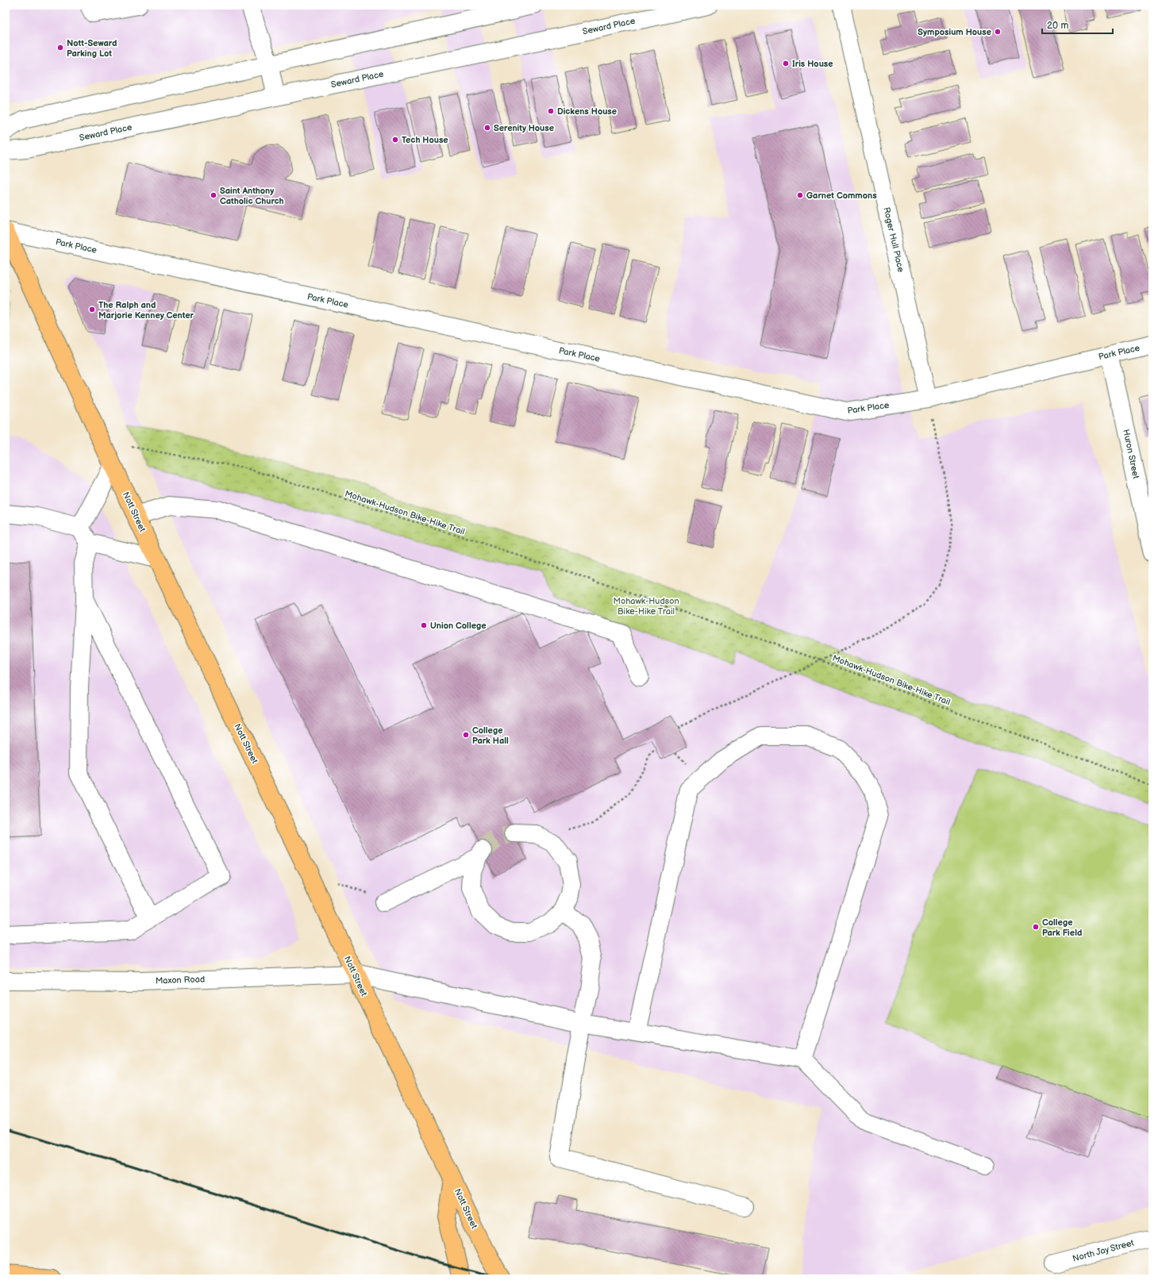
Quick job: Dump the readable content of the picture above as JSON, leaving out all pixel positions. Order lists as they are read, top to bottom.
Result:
{
  "streets": {
    "main road": ["Nott Street"],
    "street": [
      "Seward Place",
      "Roger Hull Place",
      "Park Place",
      "Huron Street",
      "Maxon Road",
      "North Jay Street"
    ],
    "path": ["Mohawk-Hudson Bike-Hike Trail"]
  },
  "crossings": [
    ["Roger Hull Place", "Park Place"],
    ["Park Place", "Huron Street"],
    ["Park Place", "Nott Street"],
    ["Nott Street", "Maxon Road"]
  ],
  "parks": ["Mohawk-Hudson Bike-Hike Trail"],
  "places": [
    "Symposium House",
    "Nott-Seward Parking Lot",
    "Iris House",
    "Dickens House",
    "Serenity House",
    "Tech House",
    "Saint Anthony Catholic Church",
    "Garnet Commons",
    "The Ralph and Marjorie Kenney Center",
    "Union College",
    "College Park Hall",
    "College Park Field"
  ],
  "scale_bar": "20 m"
}
